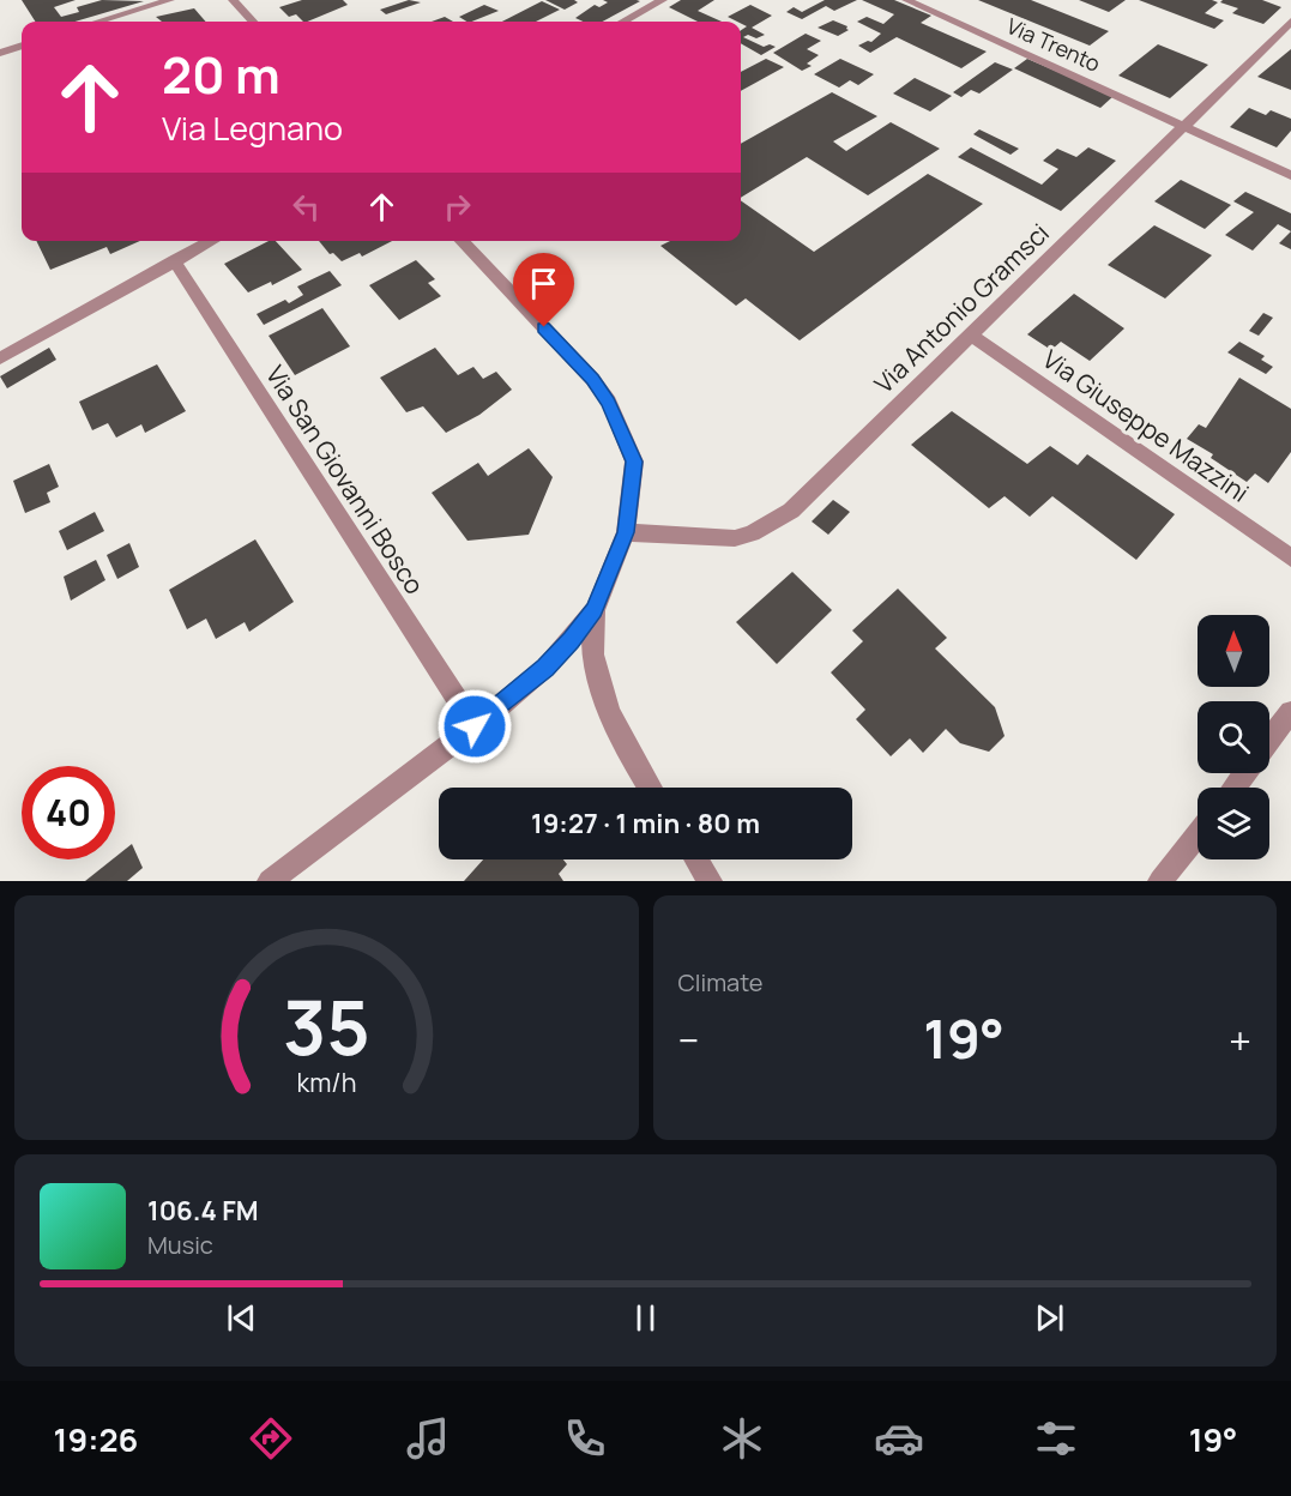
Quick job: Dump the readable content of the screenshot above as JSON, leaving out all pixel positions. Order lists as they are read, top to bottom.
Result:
{
  "streets": {
    "street": [
      "Via Trento",
      "Via Antonio Gramsci",
      "Via Giuseppe Mazzini",
      "Via San Giovanni Bosco"
    ]
  },
  "crossings": [
    ["Via Trento", "Via Antonio Gramsci"],
    ["Via Antonio Gramsci", "Via Giuseppe Mazzini"]
  ],
  "north": "top",
  "page": {
    "turn": ["20 m", "Via Legnano"],
    "limit": "40",
    "trip": "19:27 · 1 min · 80 m",
    "tile": "Climate",
    "heat": ["−", "19°", "+"],
    "song": ["106.4 FM", "Music"],
    "tabs": ["19:26", "19°"],
    "gauge": ["35", "km/h"]
  }
}
